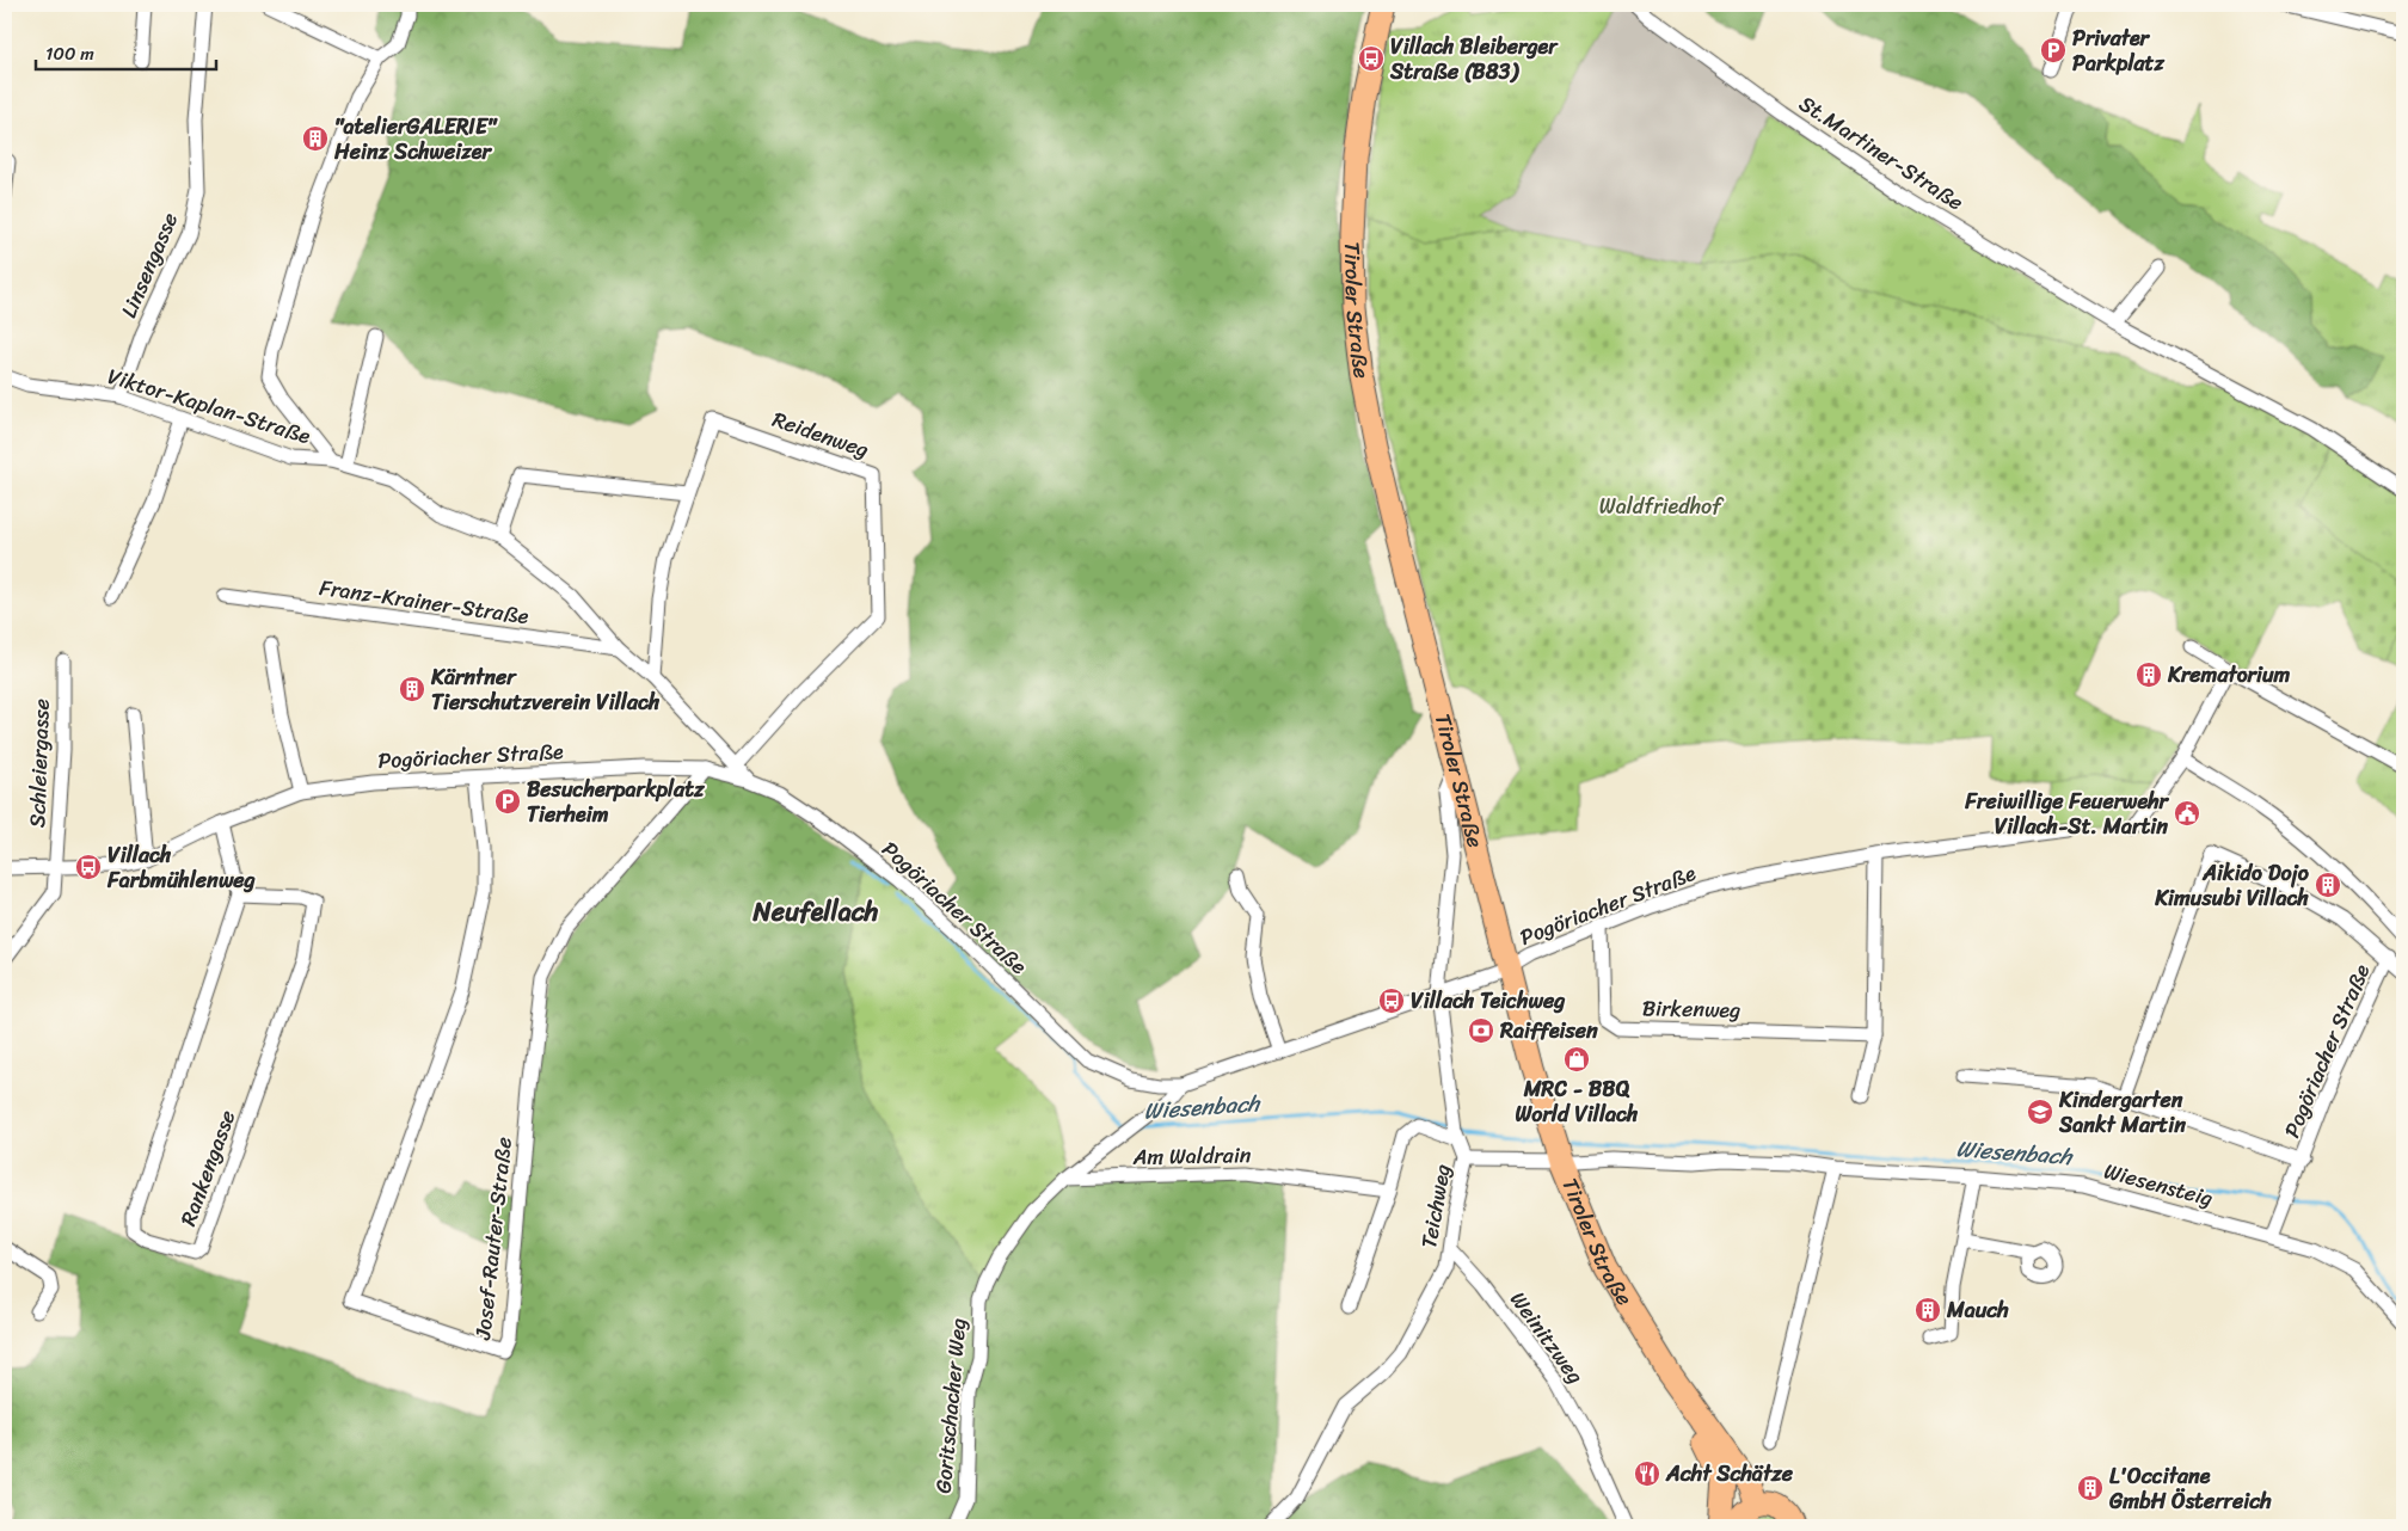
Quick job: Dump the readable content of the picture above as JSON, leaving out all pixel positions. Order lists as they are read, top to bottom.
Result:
{
  "streets": {
    "main road": ["Tiroler Straße"],
    "street": [
      "St.Martiner-Straße",
      "Linsengasse",
      "Viktor-Kaplan-Straße",
      "Reidenweg",
      "Franz-Krainer-Straße",
      "Pogöriacher Straße",
      "Schleiergasse",
      "Birkenweg",
      "Am Waldrain",
      "Rankengasse",
      "Wiesensteig",
      "Teichweg",
      "Josef-Rauter-Straße",
      "Weinitzweg",
      "Goritschacher Weg"
    ]
  },
  "crossings": [
    ["Linsengasse", "Viktor-Kaplan-Straße"],
    ["Tiroler Straße", "Pogöriacher Straße"],
    ["Tiroler Straße", "Wiesensteig"],
    ["Tiroler Straße", "Teichweg"],
    ["Pogöriacher Straße", "Schleiergasse"],
    ["Pogöriacher Straße", "Birkenweg"],
    ["Pogöriacher Straße", "Wiesensteig"],
    ["Pogöriacher Straße", "Teichweg"],
    ["Pogöriacher Straße", "Josef-Rauter-Straße"],
    ["Pogöriacher Straße", "Goritschacher Weg"],
    ["Am Waldrain", "Goritschacher Weg"],
    ["Teichweg", "Weinitzweg"]
  ],
  "districts": ["Neufellach"],
  "water": ["Wiesenbach"],
  "parks": ["Waldfriedhof"],
  "places": {
    "parking": ["Privater Parkplatz", "Besucherparkplatz Tierheim"],
    "bus stop": ["Villach Bleiberger Straße (B83)", "Villach Farbmühlenweg", "Villach Teichweg"],
    "building": [
      "\"atelierGALERIE\" Heinz Schweizer",
      "Krematorium",
      "Kärntner Tierschutzverein Villach",
      "Aikido Dojo Kimusubi Villach",
      "Mauch",
      "L'Occitane GmbH Österreich"
    ],
    "public building": ["Freiwillige Feuerwehr Villach-St. Martin"],
    "bank": ["Raiffeisen"],
    "shop": ["MRC - BBQ World Villach"],
    "school or university": ["Kindergarten Sankt Martin"],
    "restaurant": ["Acht Schätze"]
  },
  "scale_bar": "100 m"
}
